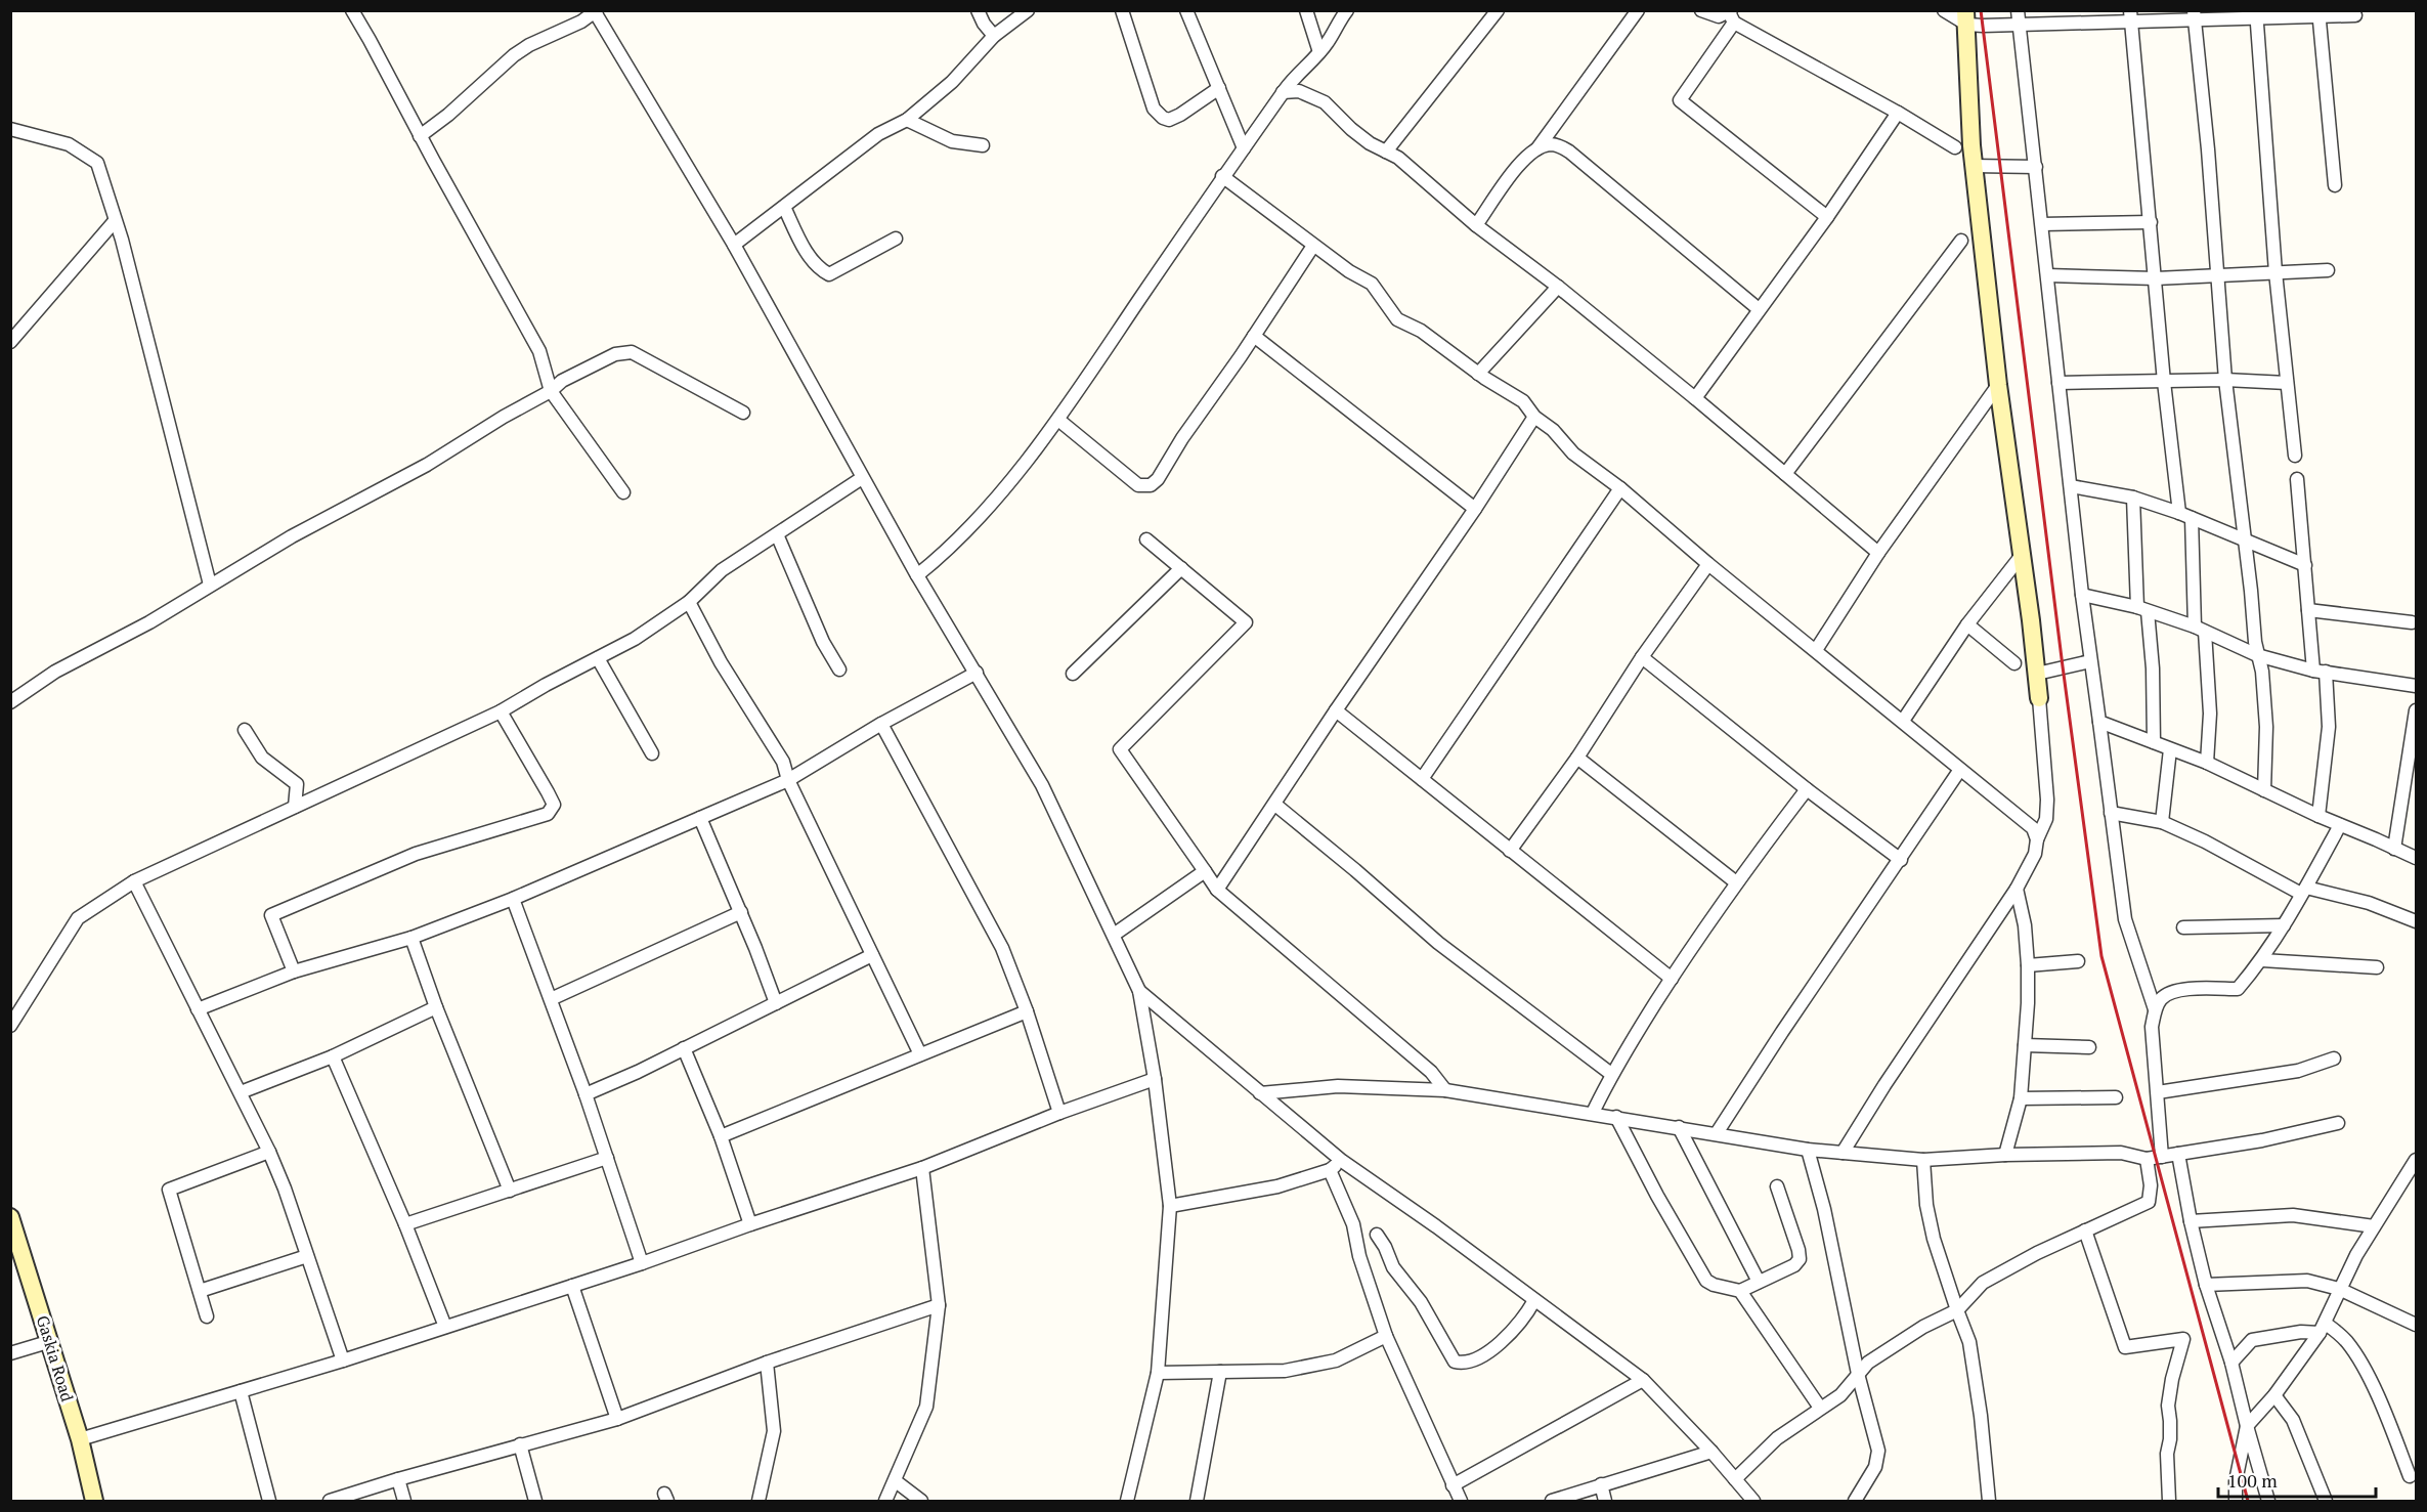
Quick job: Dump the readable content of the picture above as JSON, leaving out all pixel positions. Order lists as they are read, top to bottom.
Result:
{
  "streets": {
    "main road": ["Gaskia Road"]
  },
  "scale_bar": "100 m"
}
